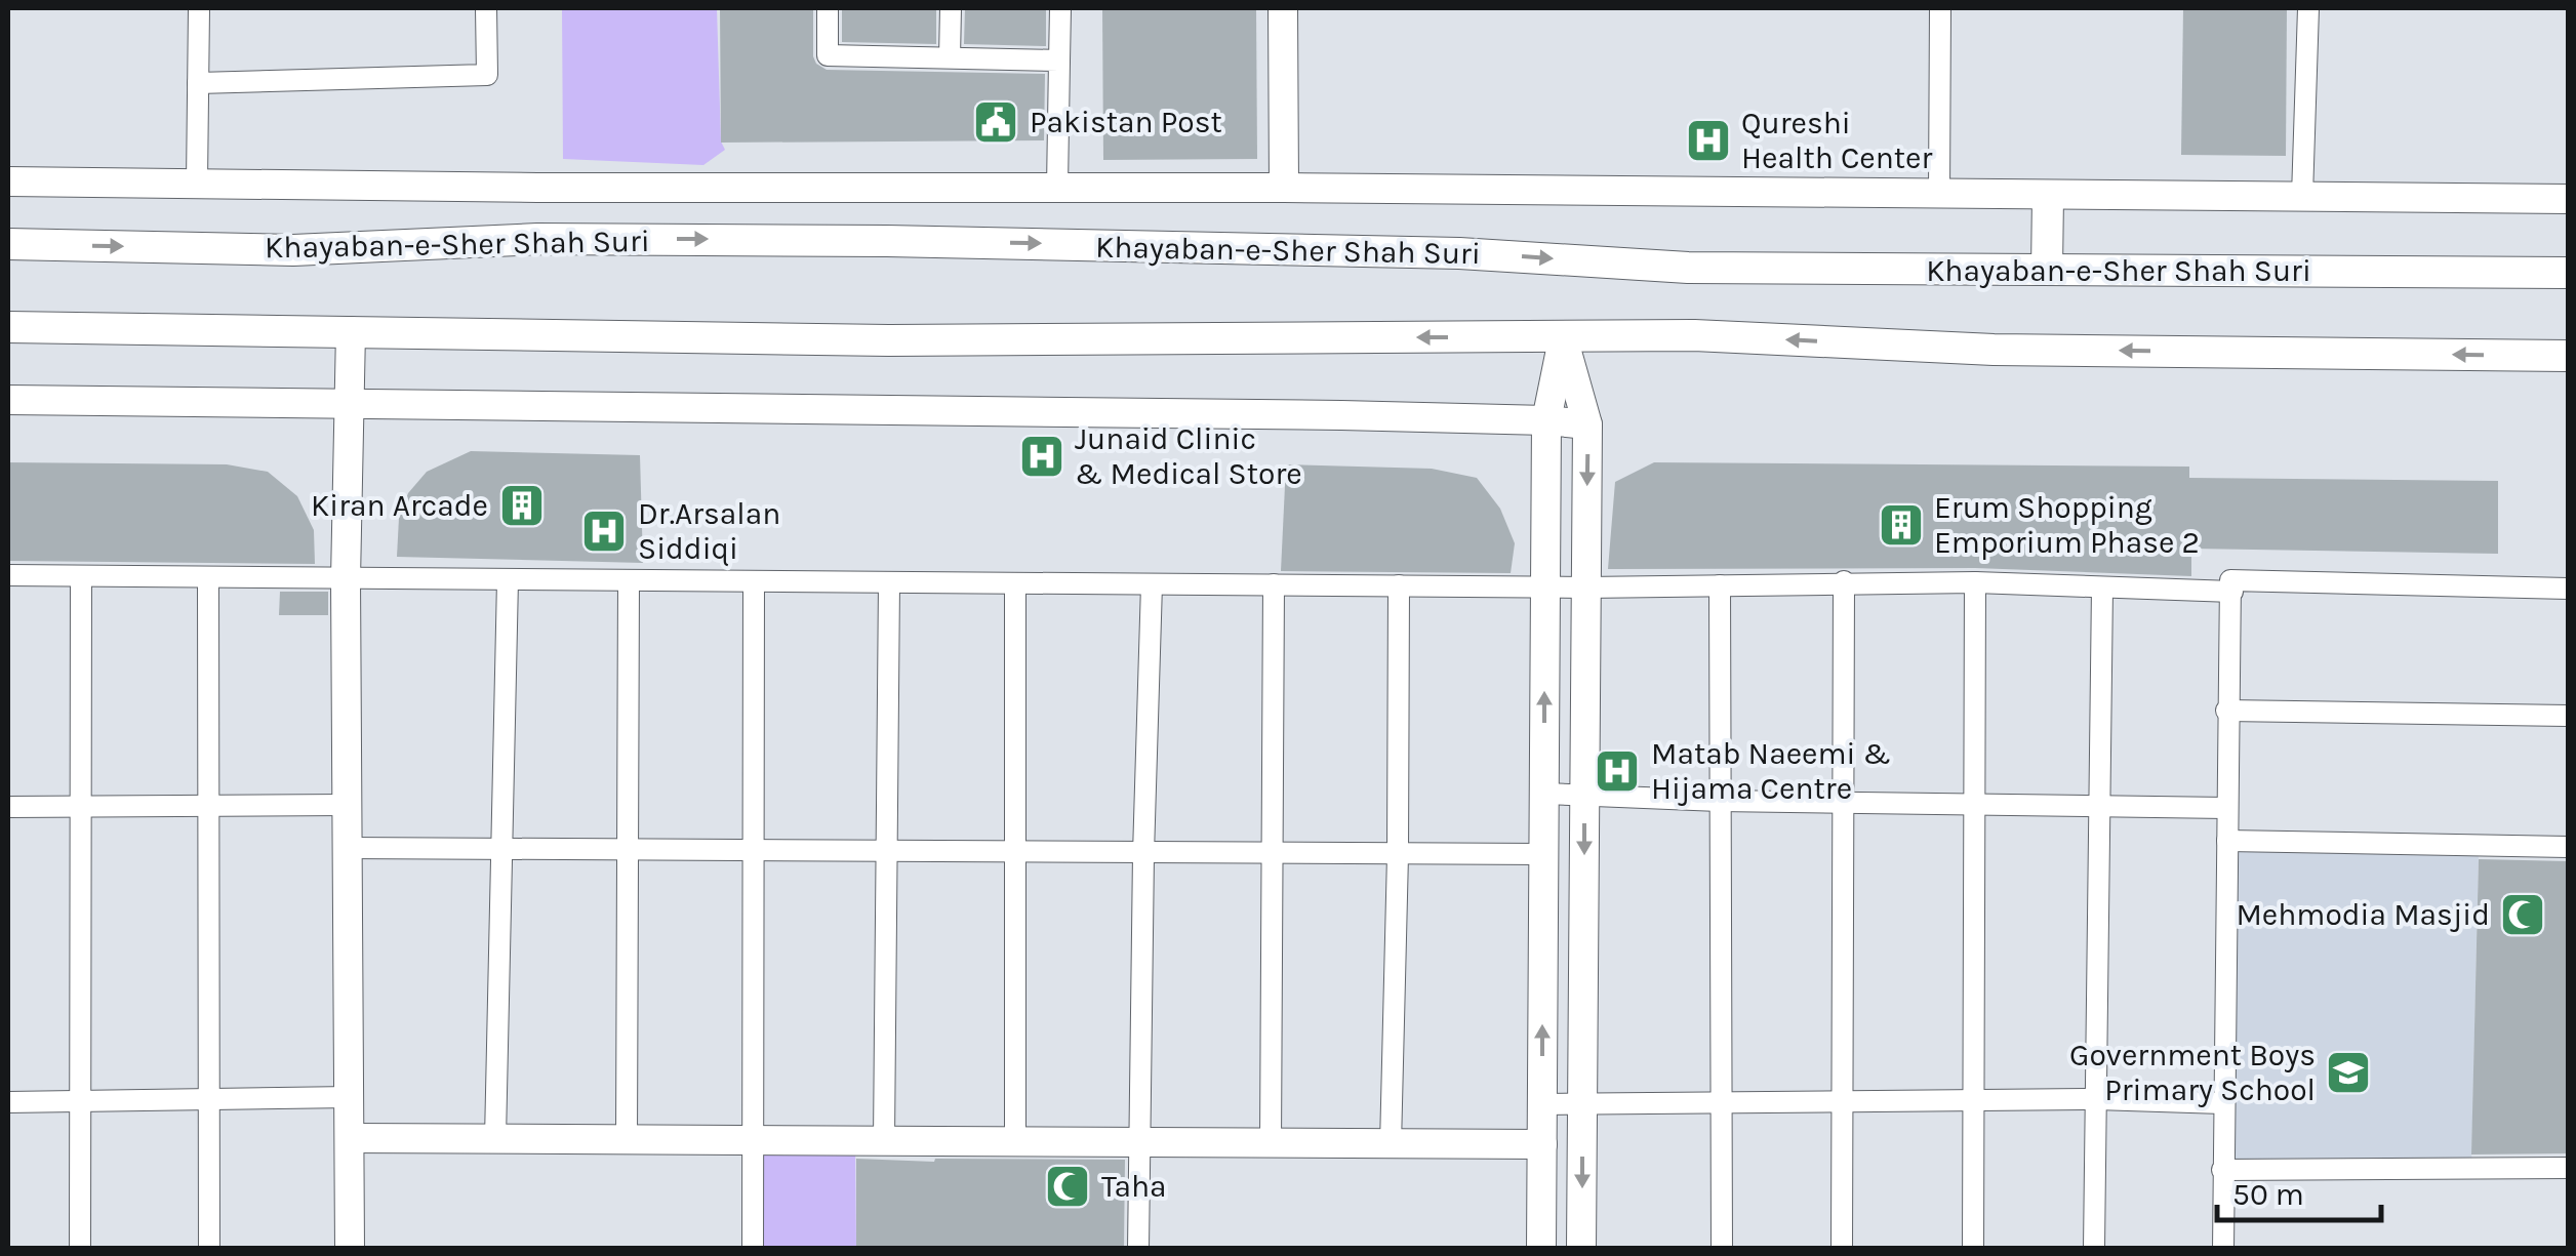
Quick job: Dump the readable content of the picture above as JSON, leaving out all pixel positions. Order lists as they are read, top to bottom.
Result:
{
  "streets": {
    "main road": ["Khayaban-e-Sher Shah Suri"]
  },
  "places": {
    "public building": ["Pakistan Post"],
    "hospital": [
      "Qureshi Health Center",
      "Junaid Clinic & Medical Store",
      "Dr.Arsalan Siddiqi",
      "Matab Naeemi & Hijama Centre"
    ],
    "building": ["Kiran Arcade", "Erum Shopping Emporium Phase 2"],
    "mosque": ["Mehmodia Masjid", "Taha"],
    "school or university": ["Government Boys Primary School"]
  },
  "scale_bar": "50 m"
}
